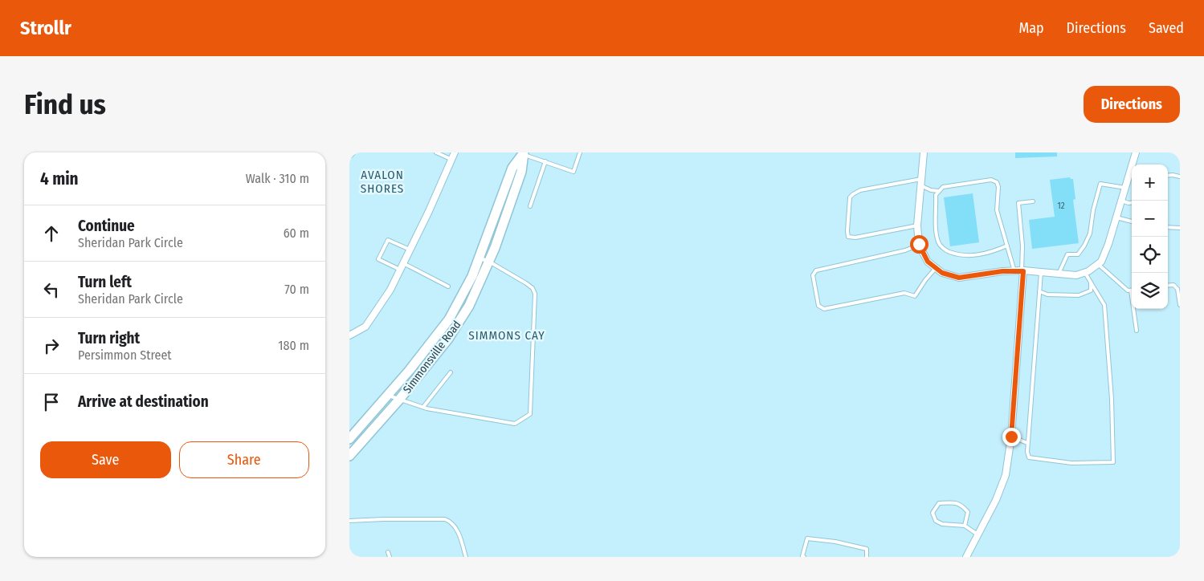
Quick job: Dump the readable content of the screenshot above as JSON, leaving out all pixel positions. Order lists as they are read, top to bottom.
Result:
{
  "streets": {
    "street": ["Simmonsville Road"]
  },
  "districts": ["AVALON SHORES", "SIMMONS CAY"],
  "house_numbers": ["12"],
  "page": {
    "header": "Strollr",
    "nav": ["Map", "Directions", "Saved"],
    "buttons": [
      "Directions",
      ["Save", "Share"]
    ],
    "title": "Find us",
    "heading": ["4 min", "Walk · 310 m"],
    "map_buttons": ["+", "−"],
    "list": [
      ["Continue", "Sheridan Park Circle", "60 m"],
      ["Turn left", "Sheridan Park Circle", "70 m"],
      ["Turn right", "Persimmon Street", "180 m"],
      "Arrive at destination"
    ]
  }
}
